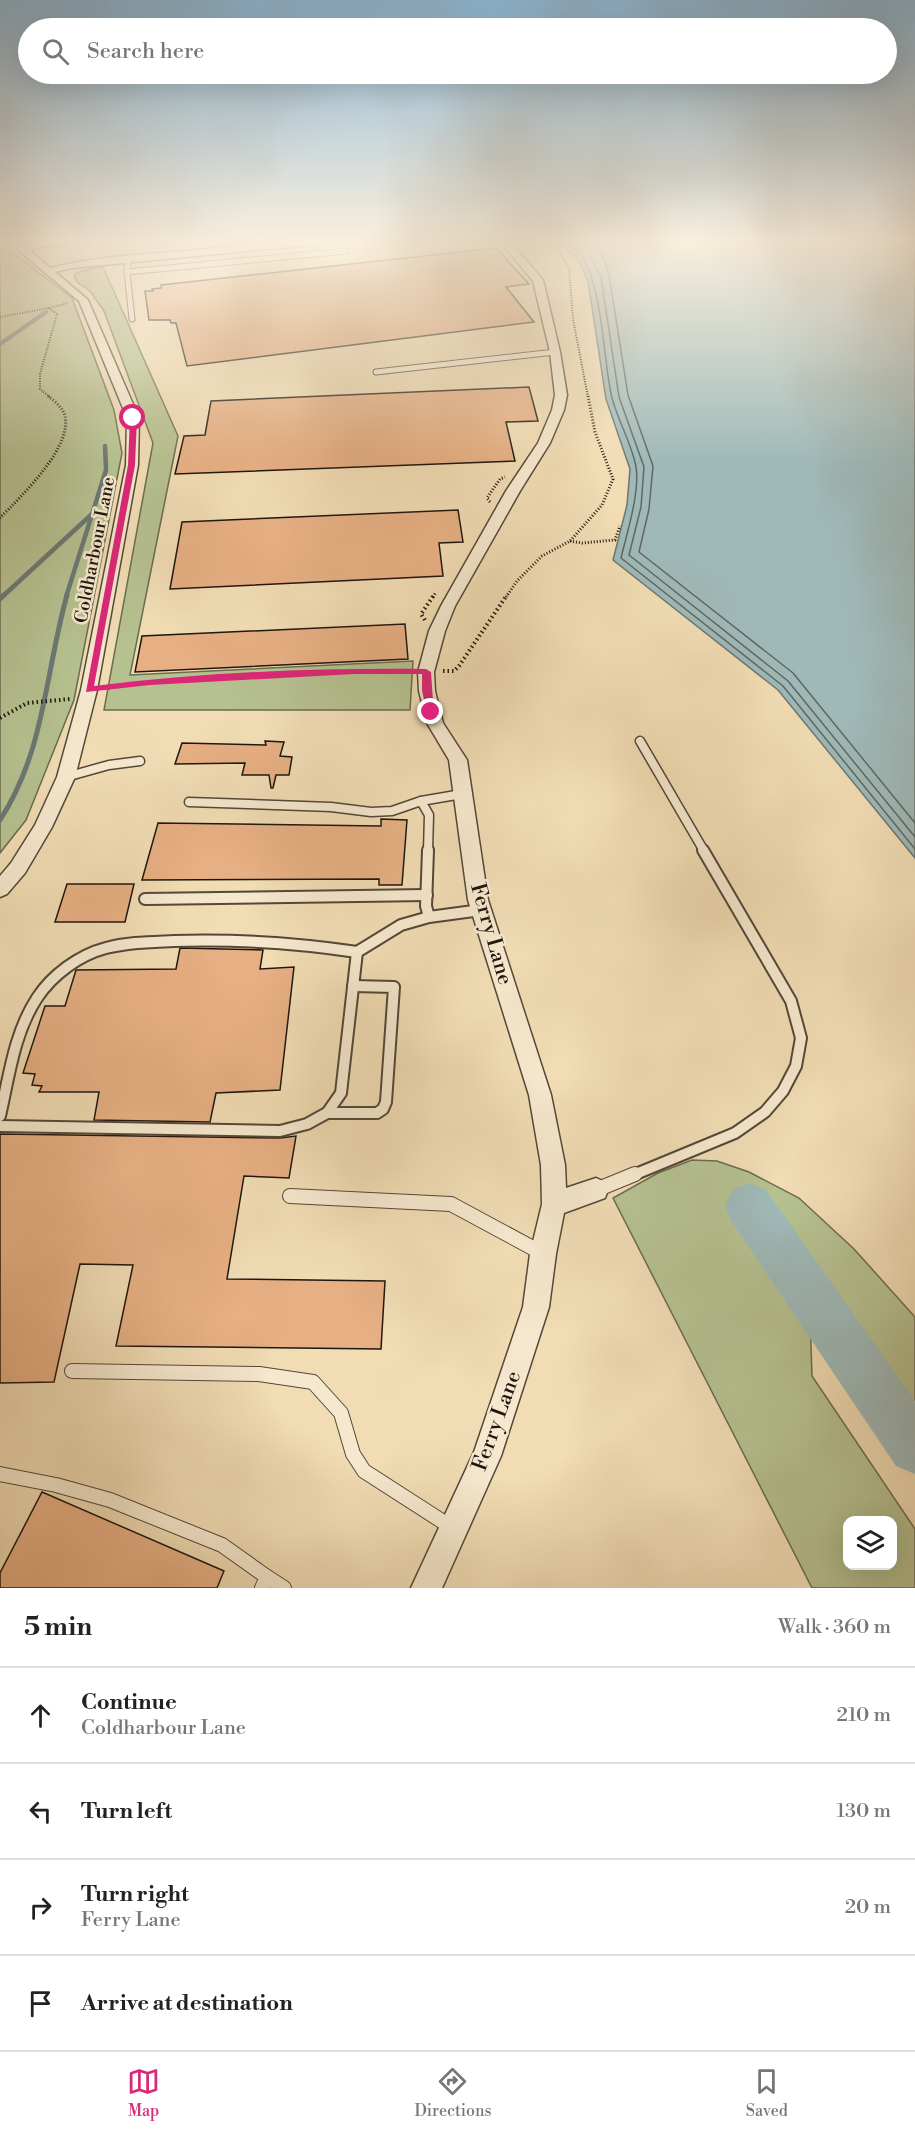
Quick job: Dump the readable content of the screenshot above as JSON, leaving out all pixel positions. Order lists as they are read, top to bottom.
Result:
{
  "streets": {
    "street": ["Coldharbour Lane", "Ferry Lane"]
  },
  "page": {
    "search": "Search here",
    "heading": ["5 min", "Walk · 360 m"],
    "list": [
      ["Continue", "Coldharbour Lane", "210 m"],
      ["Turn left", "130 m"],
      ["Turn right", "Ferry Lane", "20 m"],
      "Arrive at destination"
    ],
    "nav": ["Map", "Directions", "Saved"]
  }
}
